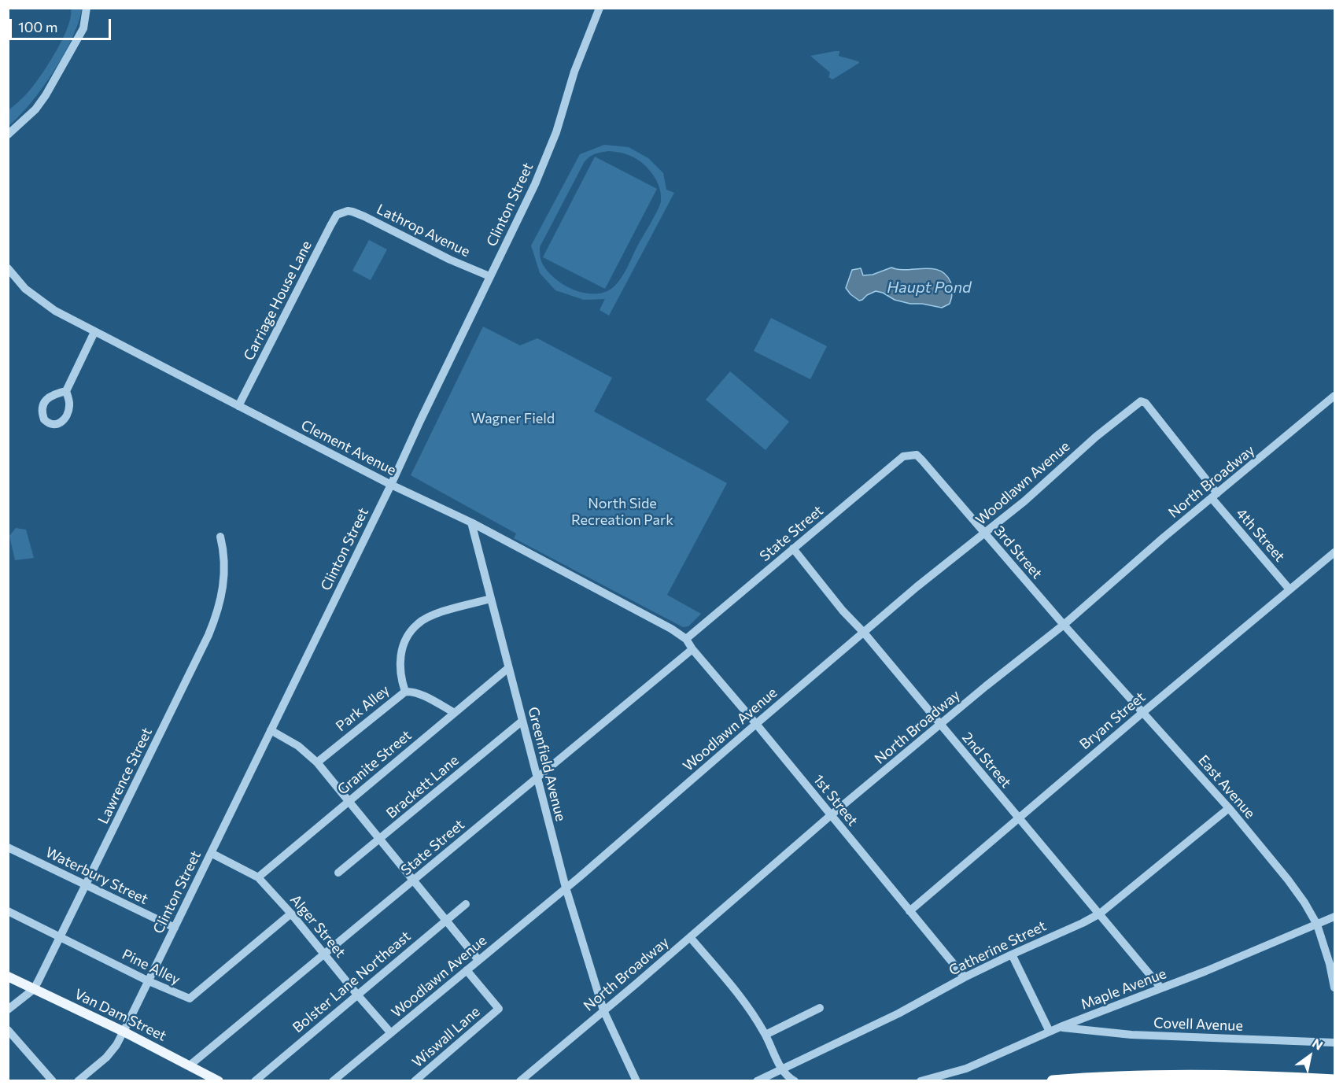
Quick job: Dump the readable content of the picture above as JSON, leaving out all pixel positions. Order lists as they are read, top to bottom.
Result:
{
  "streets": {
    "main road": ["Van Dam Street"],
    "street": [
      "Clinton Street",
      "Lathrop Avenue",
      "Carriage House Lane",
      "Clement Avenue",
      "North Broadway",
      "Woodlawn Avenue",
      "State Street",
      "4th Street",
      "3rd Street",
      "Park Alley",
      "Bryan Street",
      "2nd Street",
      "Granite Street",
      "Greenfield Avenue",
      "Lawrence Street",
      "Brackett Lane",
      "East Avenue",
      "1st Street",
      "Waterbury Street",
      "Alger Street",
      "Catherine Street",
      "Pine Alley",
      "Bolster Lane Northeast",
      "Maple Avenue",
      "Covell Avenue",
      "Wiswall Lane"
    ]
  },
  "crossings": [
    ["Clinton Street", "Lathrop Avenue"],
    ["Clinton Street", "Clement Avenue"],
    ["Clinton Street", "Waterbury Street"],
    ["Clinton Street", "Alger Street"],
    ["Clinton Street", "Pine Alley"],
    ["Clinton Street", "Van Dam Street"],
    ["Lathrop Avenue", "Carriage House Lane"],
    ["Carriage House Lane", "Clement Avenue"],
    ["Clement Avenue", "State Street"],
    ["Clement Avenue", "Greenfield Avenue"],
    ["Clement Avenue", "1st Street"],
    ["North Broadway", "4th Street"],
    ["North Broadway", "3rd Street"],
    ["North Broadway", "2nd Street"],
    ["North Broadway", "Greenfield Avenue"],
    ["North Broadway", "East Avenue"],
    ["North Broadway", "1st Street"],
    ["Woodlawn Avenue", "4th Street"],
    ["Woodlawn Avenue", "3rd Street"],
    ["Woodlawn Avenue", "2nd Street"],
    ["Woodlawn Avenue", "Greenfield Avenue"],
    ["Woodlawn Avenue", "1st Street"],
    ["Woodlawn Avenue", "Alger Street"],
    ["Woodlawn Avenue", "Wiswall Lane"],
    ["State Street", "3rd Street"],
    ["State Street", "2nd Street"],
    ["State Street", "Greenfield Avenue"],
    ["State Street", "1st Street"],
    ["State Street", "Alger Street"],
    ["State Street", "Van Dam Street"],
    ["4th Street", "Bryan Street"],
    ["3rd Street", "East Avenue"],
    ["Park Alley", "Granite Street"],
    ["Park Alley", "Greenfield Avenue"],
    ["Bryan Street", "2nd Street"],
    ["Bryan Street", "East Avenue"],
    ["Bryan Street", "1st Street"],
    ["2nd Street", "Catherine Street"],
    ["2nd Street", "Maple Avenue"],
    ["Granite Street", "Greenfield Avenue"],
    ["Granite Street", "Alger Street"],
    ["Greenfield Avenue", "Brackett Lane"],
    ["Lawrence Street", "Waterbury Street"],
    ["Lawrence Street", "Pine Alley"],
    ["Lawrence Street", "Van Dam Street"],
    ["East Avenue", "Catherine Street"],
    ["East Avenue", "Maple Avenue"],
    ["1st Street", "Catherine Street"],
    ["Alger Street", "Pine Alley"],
    ["Alger Street", "Bolster Lane Northeast"],
    ["Maple Avenue", "Covell Avenue"]
  ],
  "water": ["Haupt Pond"],
  "parks": ["Wagner Field", "North Side Recreation Park"],
  "scale_bar": "100 m",
  "north": "top right"
}
